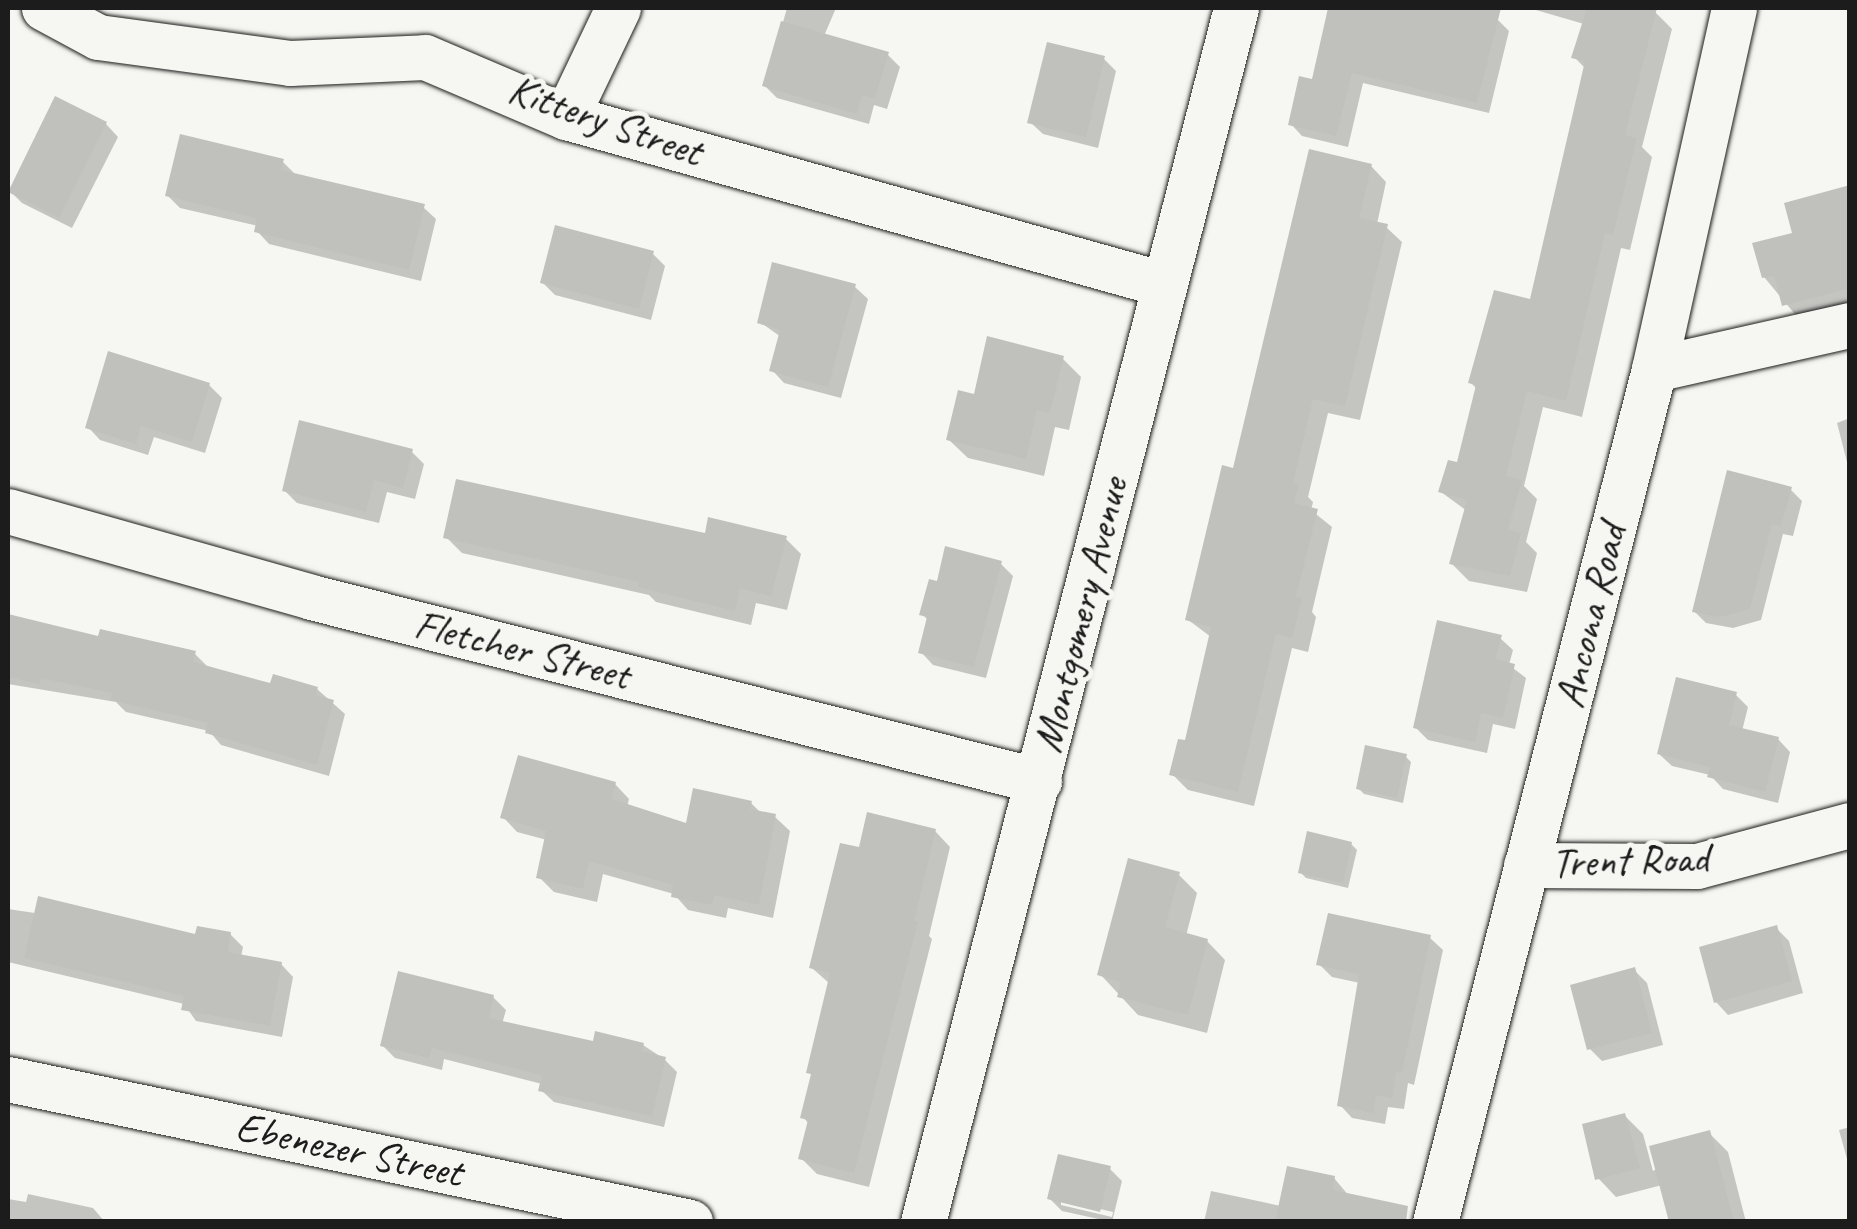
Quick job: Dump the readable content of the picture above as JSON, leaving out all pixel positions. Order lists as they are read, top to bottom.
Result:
{
  "streets": {
    "street": [
      "Kittery Street",
      "Montgomery Avenue",
      "Ancona Road",
      "Fletcher Street",
      "Trent Road",
      "Ebenezer Street"
    ]
  },
  "crossings": [
    ["Kittery Street", "Montgomery Avenue"],
    ["Montgomery Avenue", "Fletcher Street"],
    ["Ancona Road", "Trent Road"]
  ]
}
